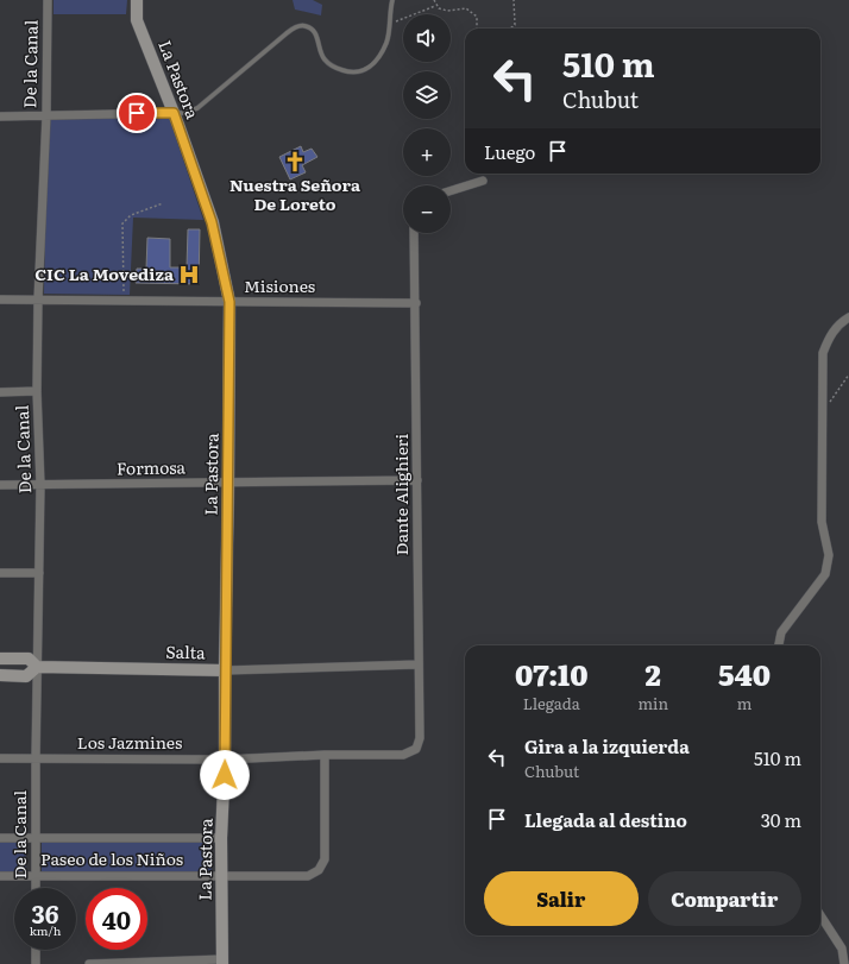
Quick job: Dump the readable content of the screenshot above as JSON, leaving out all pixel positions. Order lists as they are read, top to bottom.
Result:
{
  "streets": {
    "street": [
      "De la Canal",
      "La Pastora",
      "Misiones",
      "Formosa",
      "Dante Alighieri",
      "Salta",
      "Los Jazmines",
      "Paseo de los Niños"
    ]
  },
  "crossings": [
    ["De la Canal", "Misiones"],
    ["De la Canal", "Formosa"],
    ["De la Canal", "Salta"],
    ["De la Canal", "Los Jazmines"],
    ["De la Canal", "Paseo de los Niños"],
    ["La Pastora", "Misiones"],
    ["La Pastora", "Formosa"],
    ["La Pastora", "Salta"],
    ["La Pastora", "Los Jazmines"],
    ["La Pastora", "Paseo de los Niños"],
    ["Misiones", "Dante Alighieri"],
    ["Formosa", "Dante Alighieri"],
    ["Dante Alighieri", "Salta"],
    ["Dante Alighieri", "Los Jazmines"],
    ["Los Jazmines", "Paseo de los Niños"]
  ],
  "places": {
    "church": ["Nuestra Señora De Loreto"],
    "hospital": ["CIC La Movediza"]
  },
  "page": {
    "map_buttons": ["+", "−"],
    "turn": ["510 m", "Chubut"],
    "then": "Luego",
    "eta": [
      "07:10",
      "Llegada",
      "2",
      "min",
      "540",
      "m"
    ],
    "list": [
      {
        "name": "Gira a la izquierda",
        "note": "Chubut",
        "value": "510 m"
      },
      {
        "name": "Llegada al destino",
        "value": "30 m"
      }
    ],
    "buttons": ["Salir", "Compartir"],
    "speed": "36 km/h",
    "limit": "40"
  }
}
